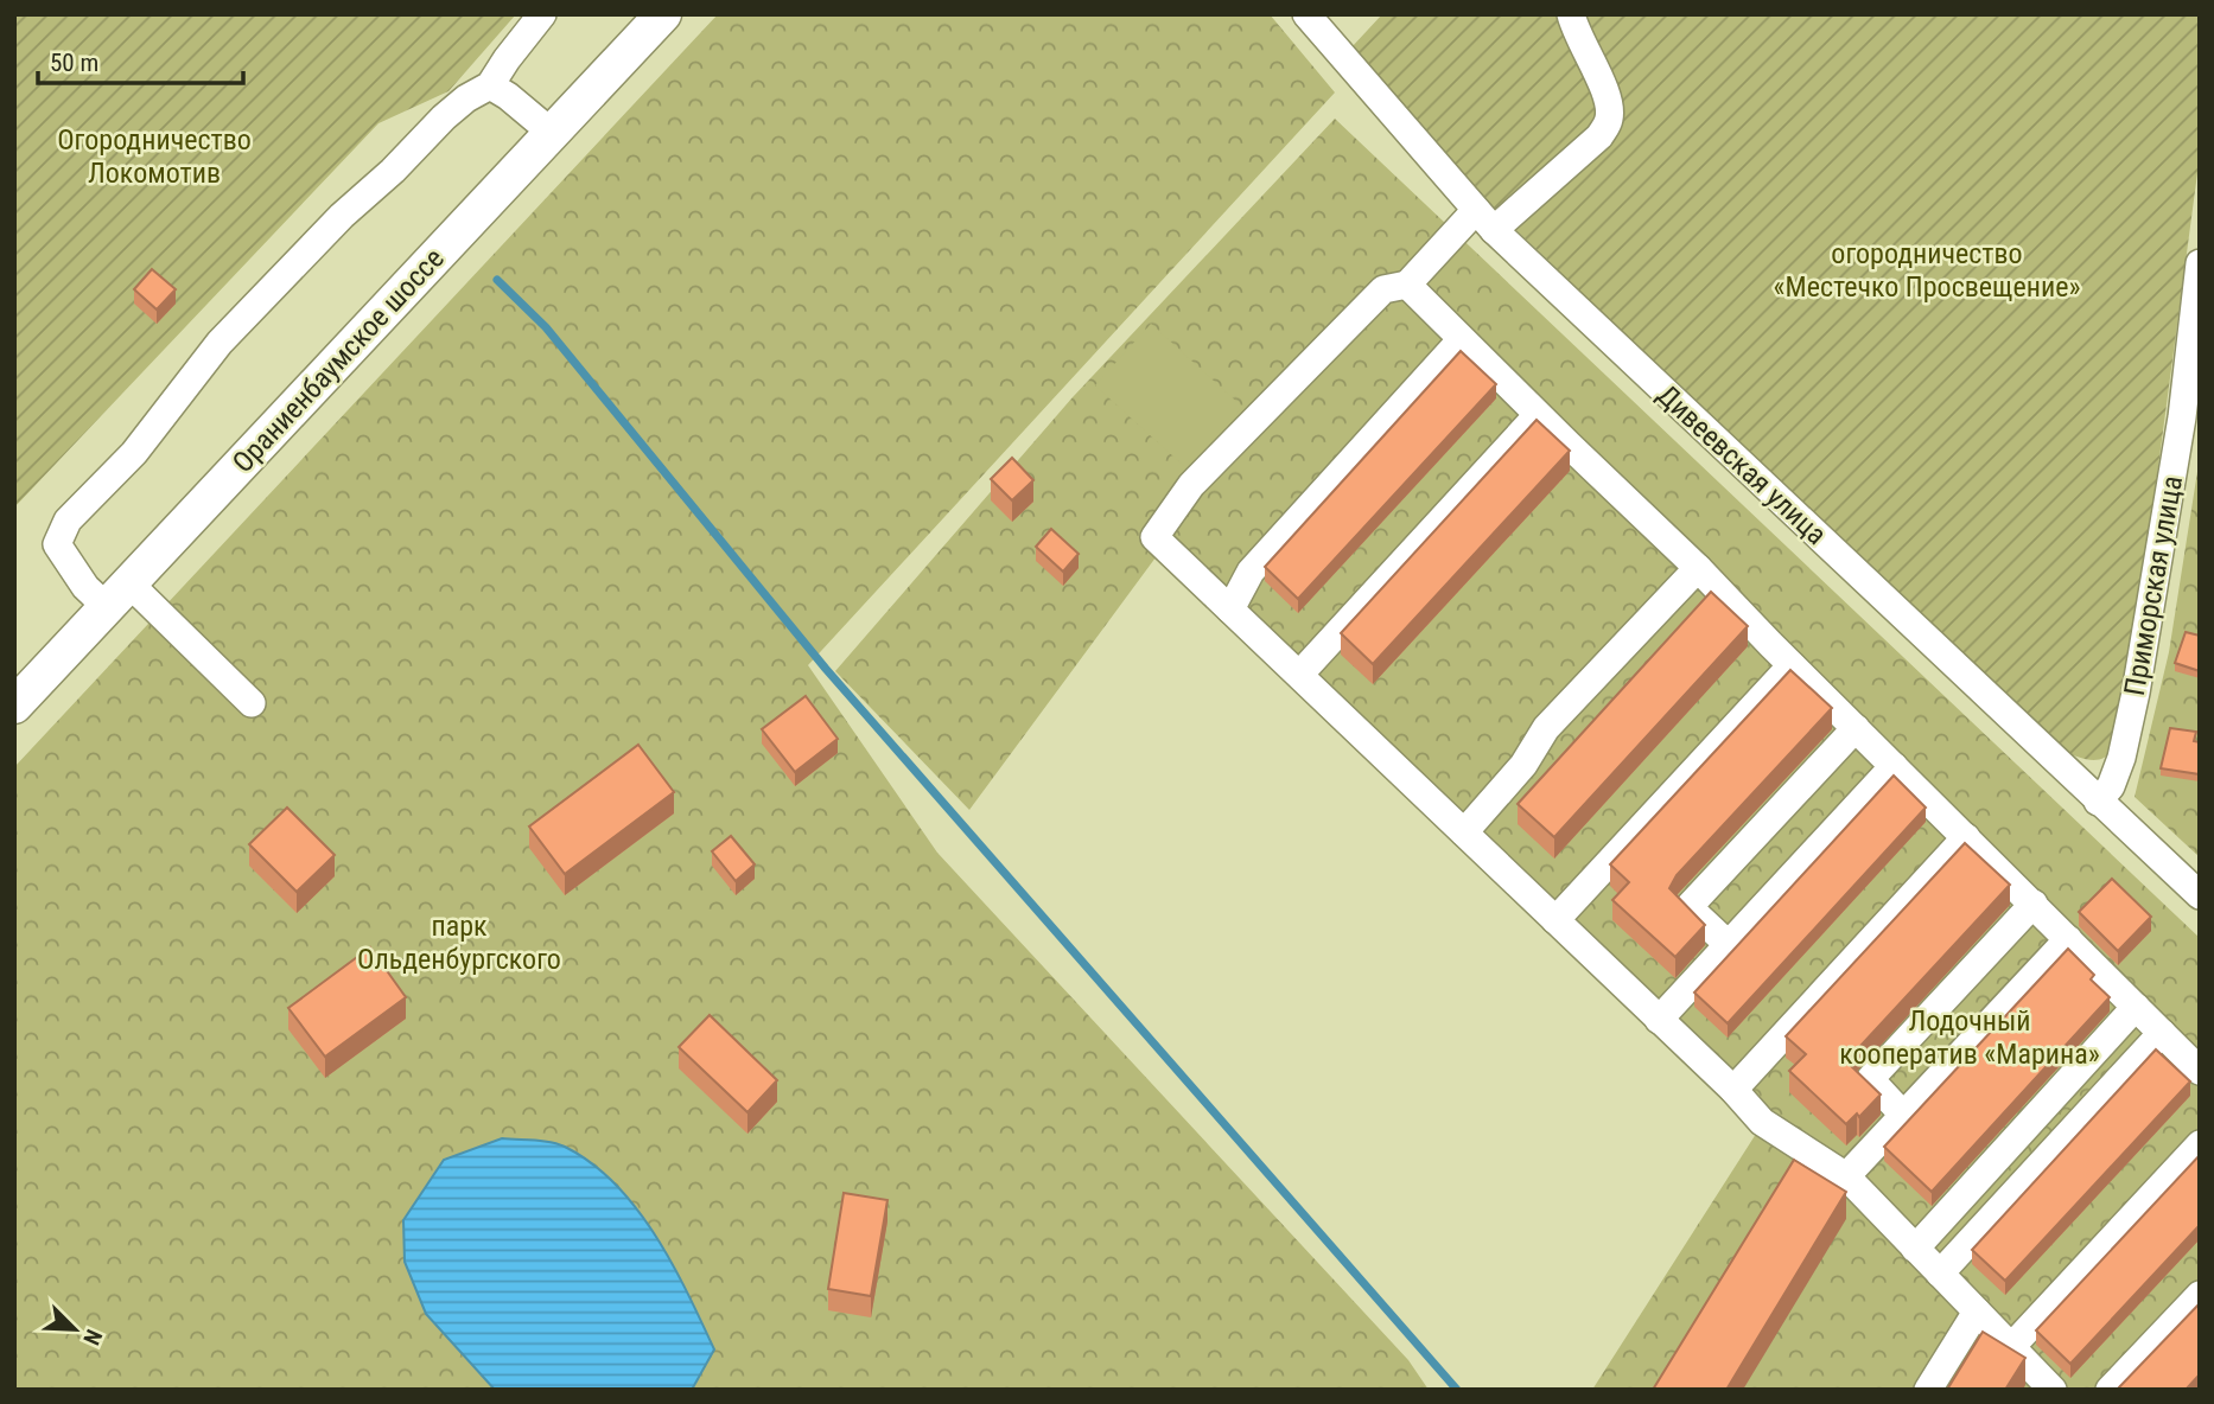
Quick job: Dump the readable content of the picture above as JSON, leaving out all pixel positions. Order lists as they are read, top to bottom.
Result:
{
  "streets": {
    "main road": ["Ораниенбаумское шоссе"],
    "street": ["Дивеевская улица", "Приморская улица"]
  },
  "crossings": [
    ["Дивеевская улица", "Приморская улица"]
  ],
  "parks": [
    "Огородничество Локомотив",
    "огородничество «Местечко Просвещение»",
    "парк Ольденбургского",
    "Лодочный кооператив «Марина»"
  ],
  "scale_bar": "50 m",
  "north": "bottom right"
}
